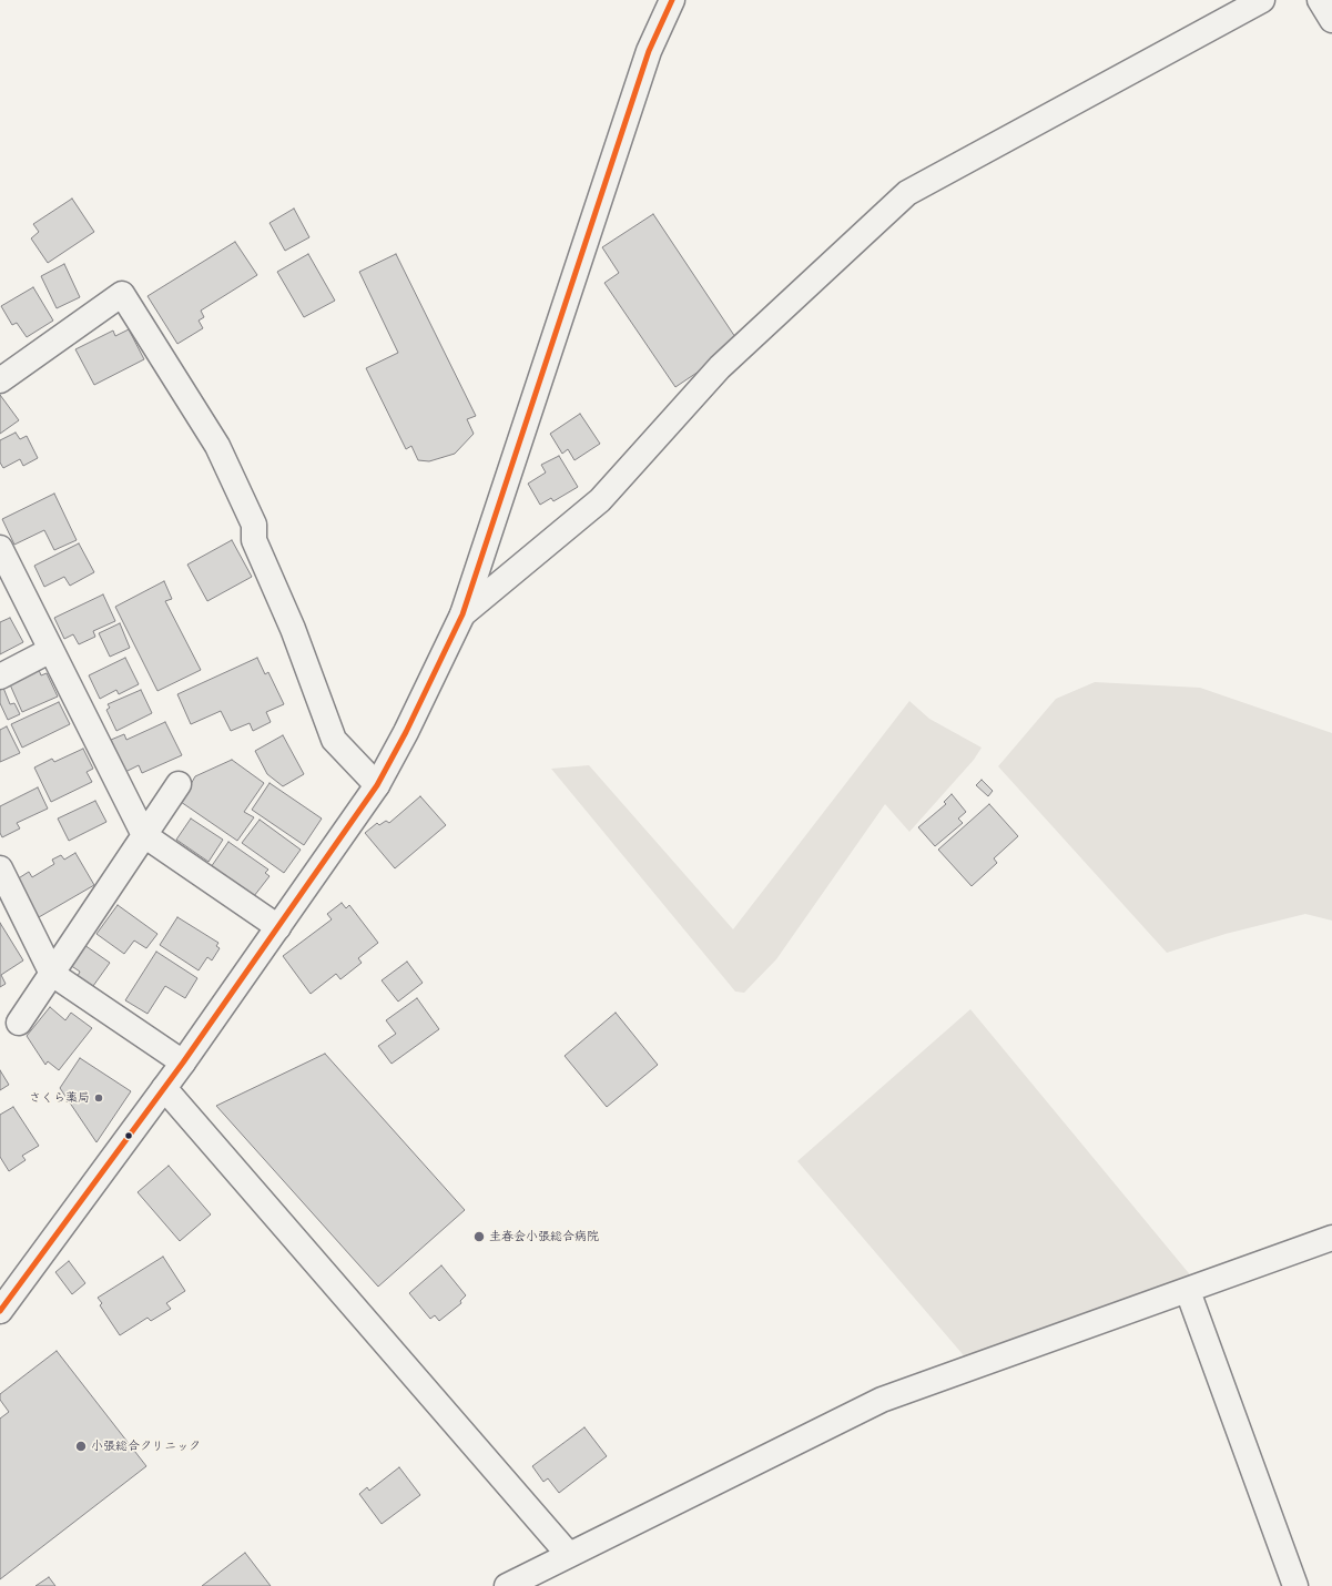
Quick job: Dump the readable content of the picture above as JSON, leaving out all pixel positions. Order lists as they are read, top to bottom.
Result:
{
  "places": ["さくら薬局", "圭春会小張総合病院", "小張総合クリニック"]
}
